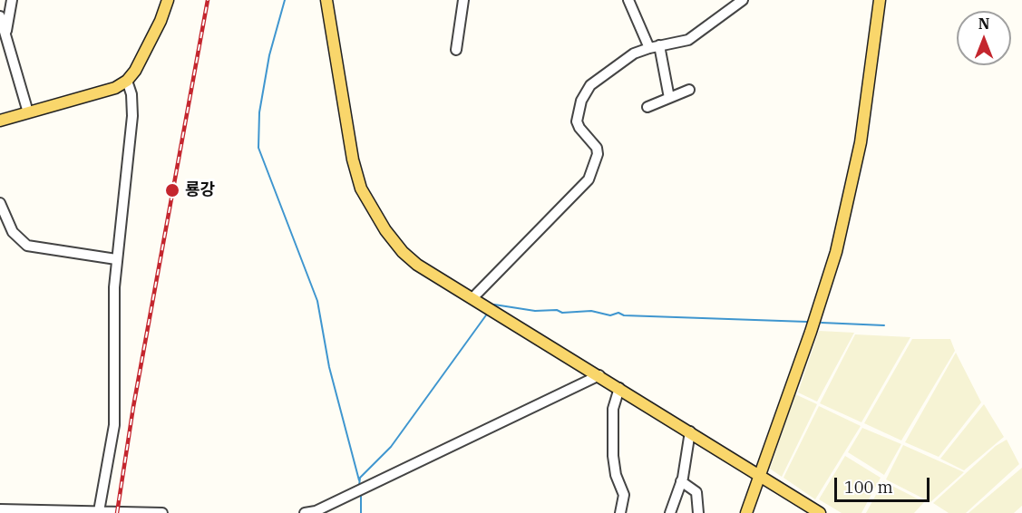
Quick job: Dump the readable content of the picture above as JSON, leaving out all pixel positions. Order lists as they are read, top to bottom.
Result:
{
  "places": ["룡강"],
  "scale_bar": "100 m",
  "north": "top"
}
